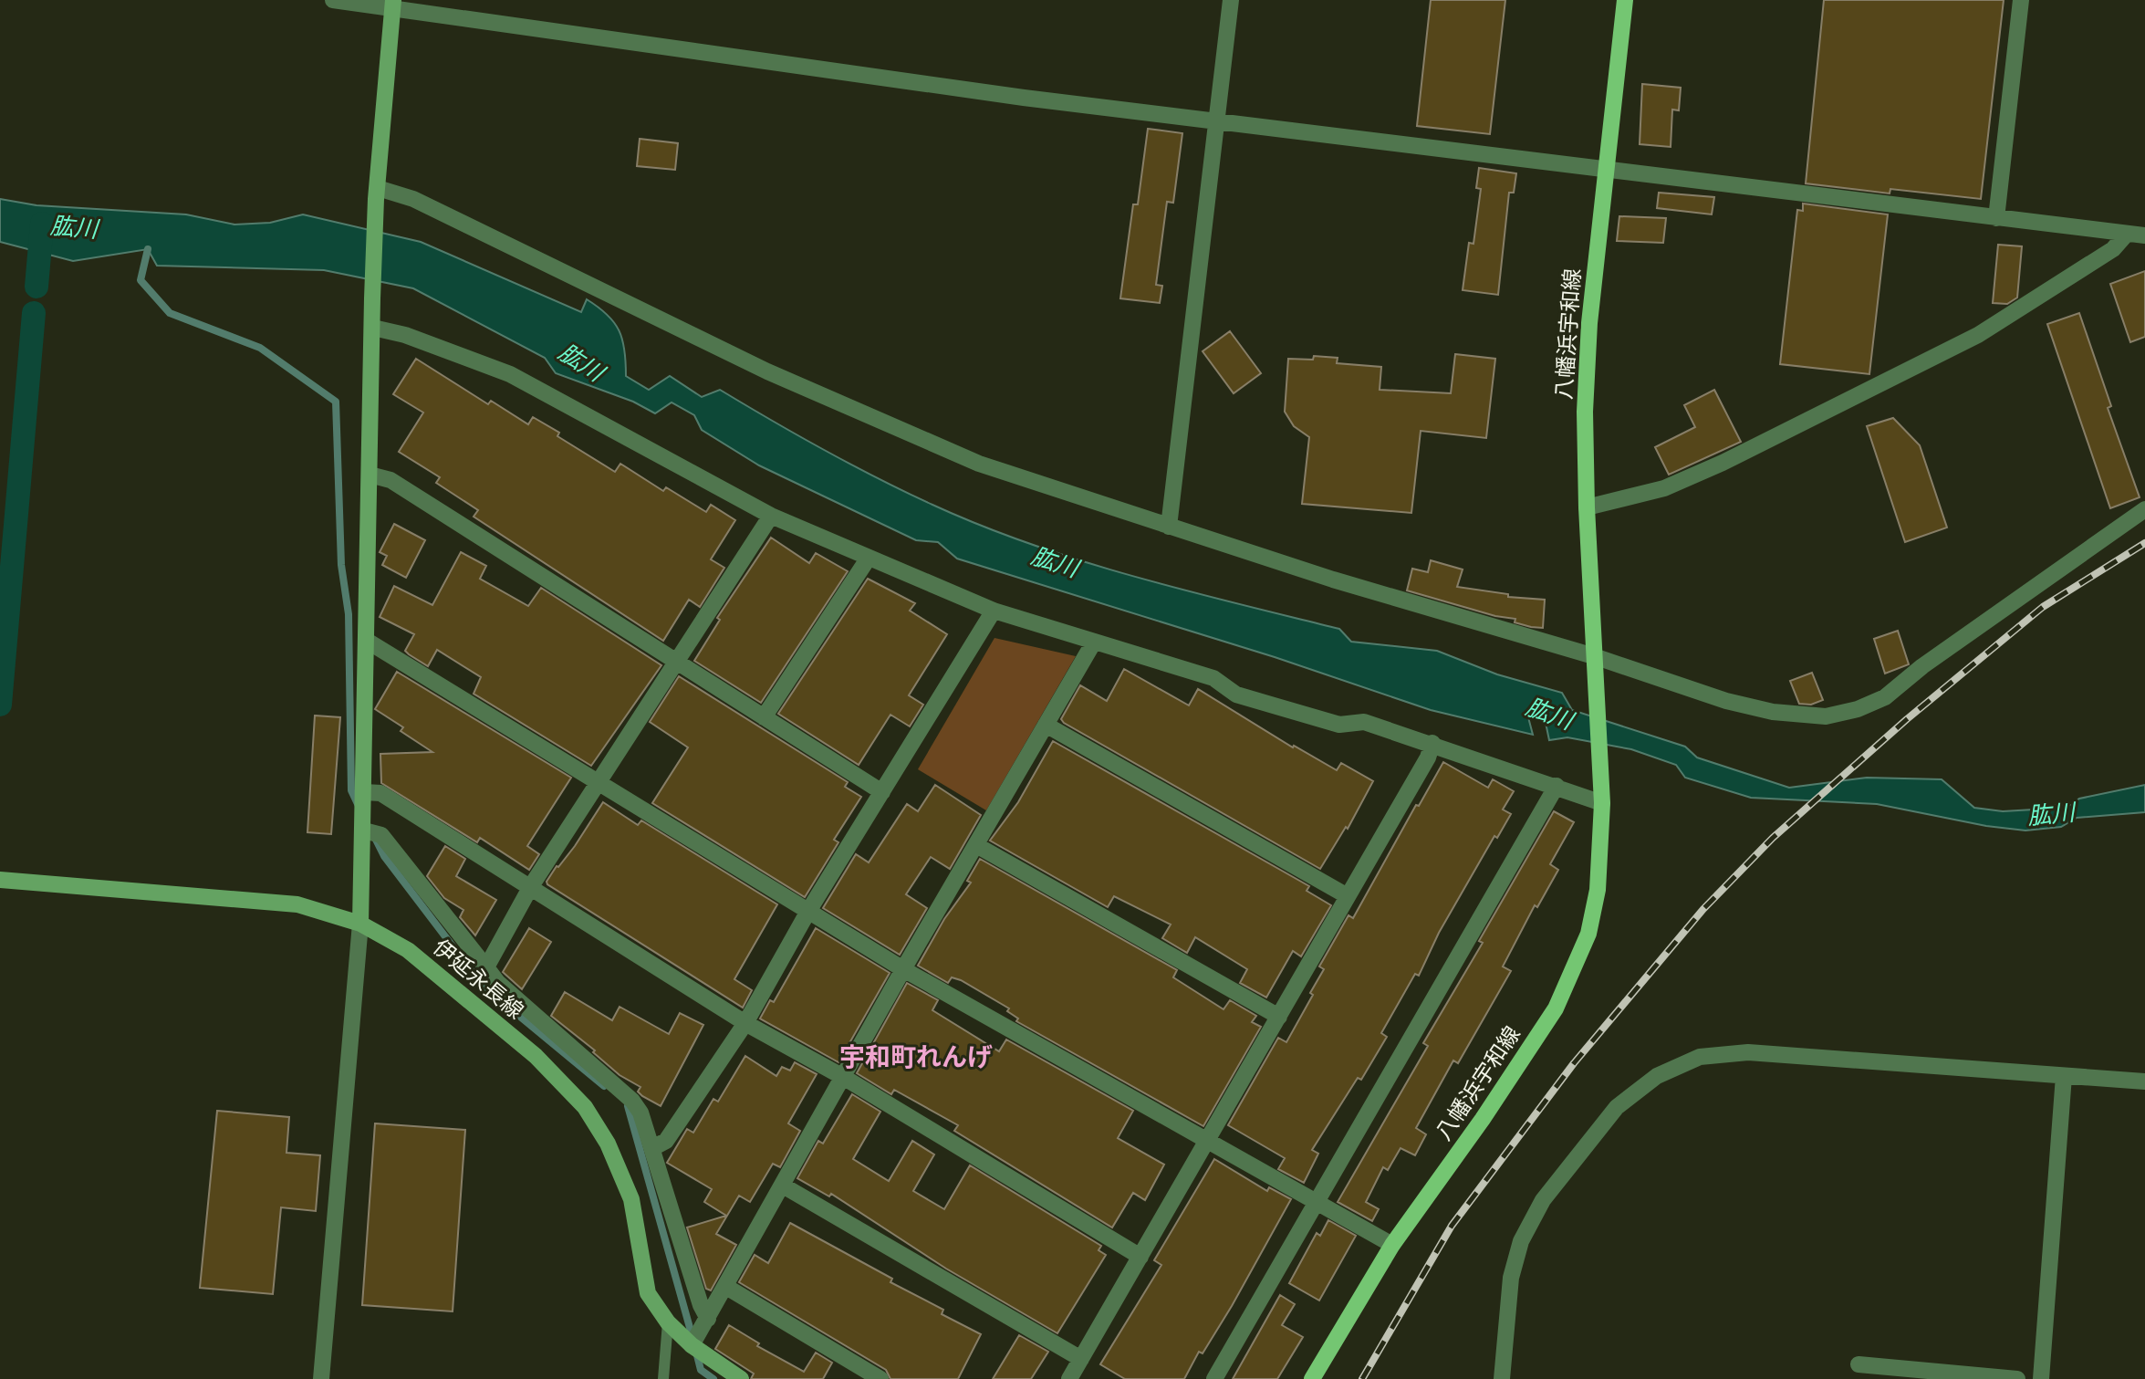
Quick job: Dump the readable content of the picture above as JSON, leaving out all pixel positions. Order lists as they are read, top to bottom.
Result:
{
  "streets": {
    "main road": ["八幡浜宇和線", "伊延永長線"]
  },
  "districts": ["宇和町れんげ"],
  "water": ["肱川"]
}
